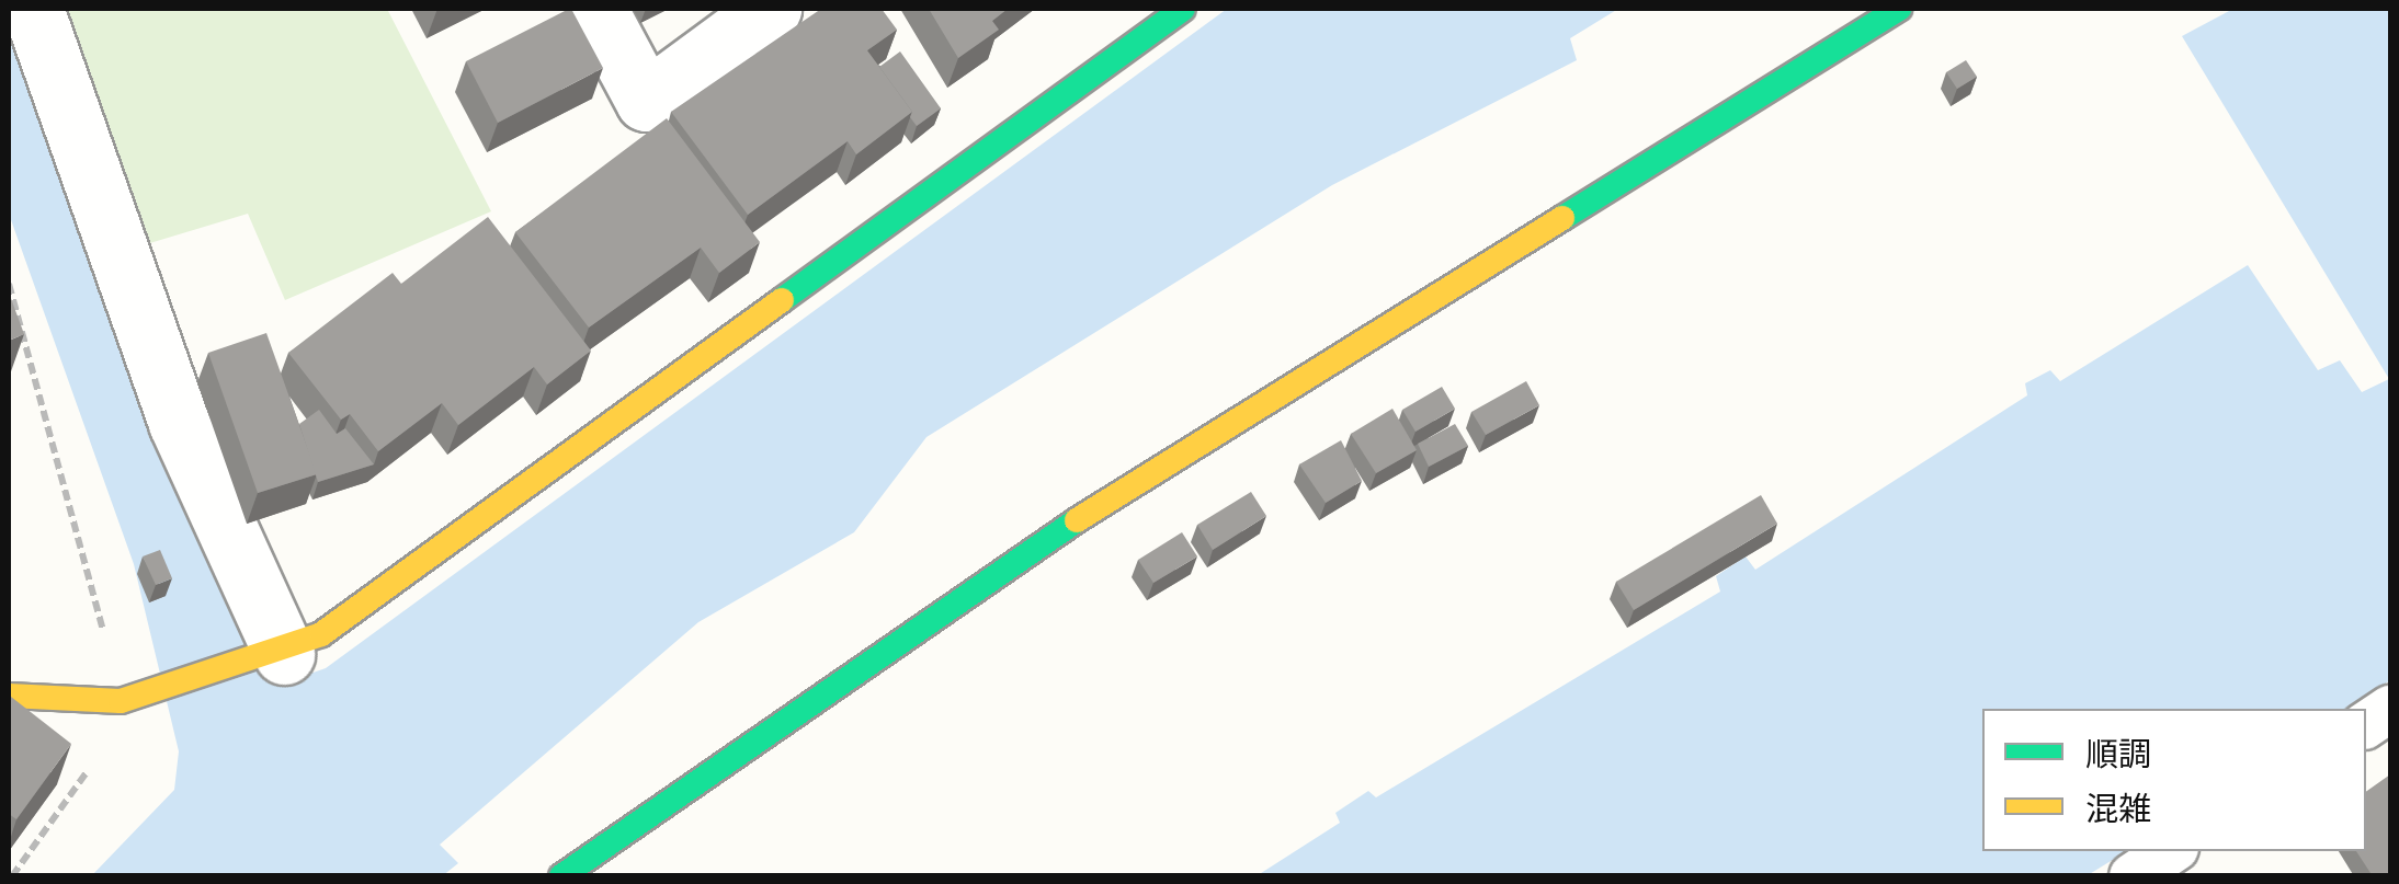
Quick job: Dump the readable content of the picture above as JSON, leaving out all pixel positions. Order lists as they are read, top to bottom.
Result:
{
  "legend": ["順調", "混雑"]
}
